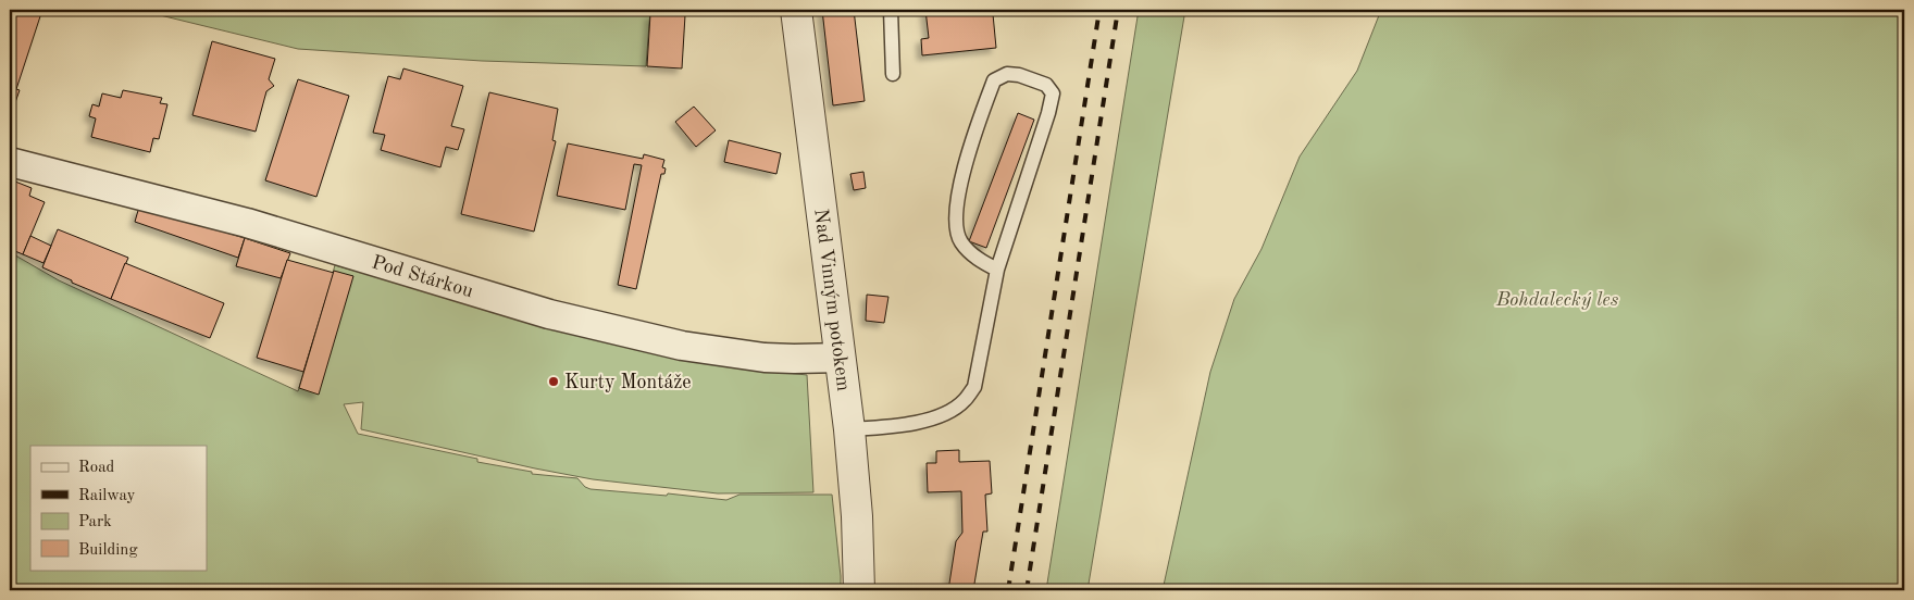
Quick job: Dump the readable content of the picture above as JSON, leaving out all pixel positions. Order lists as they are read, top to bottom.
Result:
{
  "streets": {
    "street": ["Pod Stárkou", "Nad Vinným potokem"]
  },
  "crossings": [
    ["Pod Stárkou", "Nad Vinným potokem"]
  ],
  "parks": ["Bohdalecký les"],
  "places": ["Kurty Montáže"],
  "legend": [
    "Road",
    "Railway",
    "Park",
    "Building"
  ]
}
